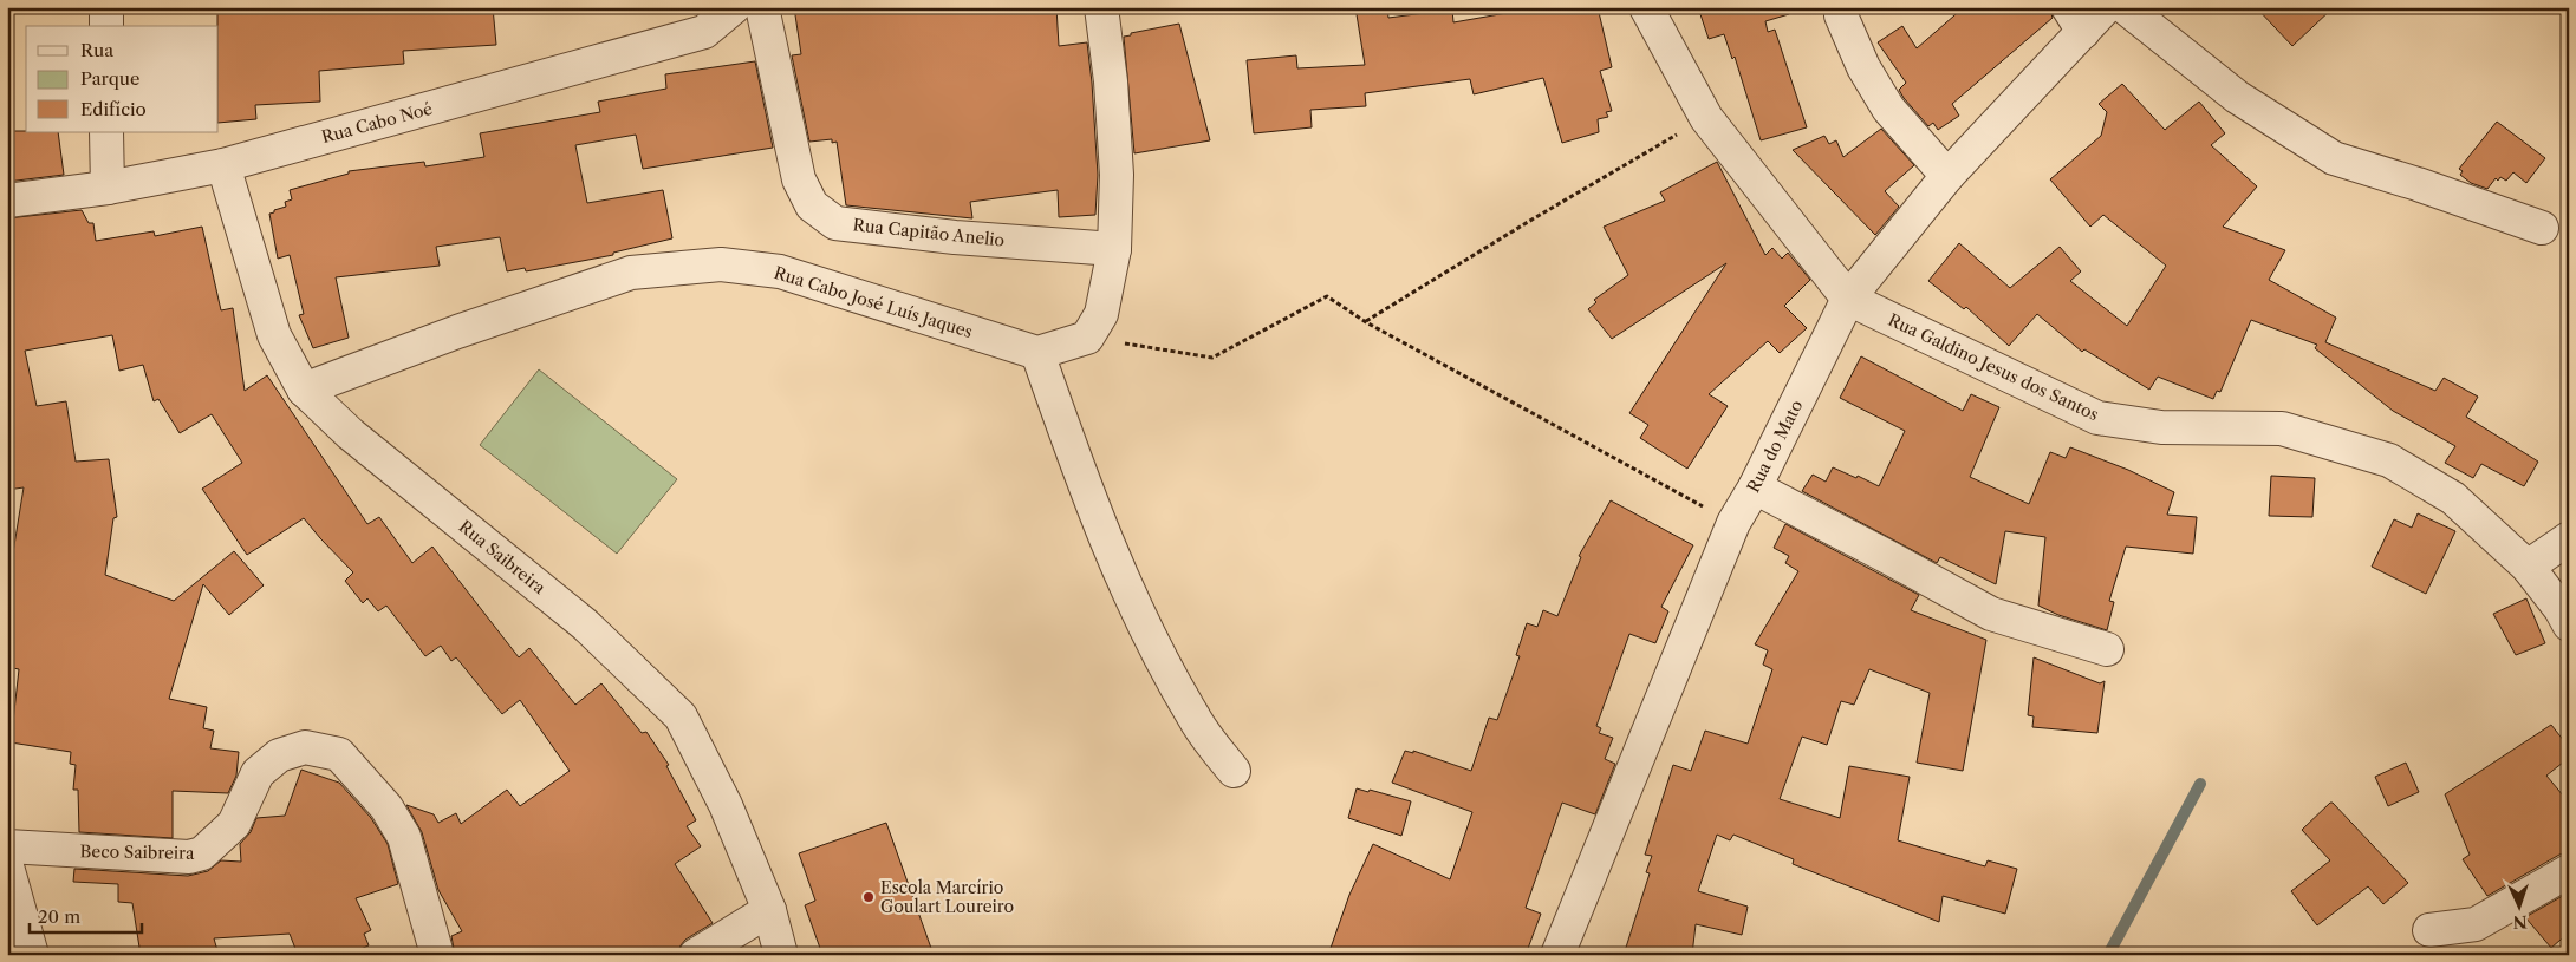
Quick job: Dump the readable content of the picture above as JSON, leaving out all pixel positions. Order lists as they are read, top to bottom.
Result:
{
  "streets": {
    "street": [
      "Rua Cabo Noé",
      "Rua Capitão Anelio",
      "Rua Cabo José Luís Jaques",
      "Rua Galdino Jesus dos Santos",
      "Rua do Mato",
      "Rua Saibreira",
      "Beco Saibreira"
    ]
  },
  "crossings": [
    ["Rua Cabo Noé", "Rua Saibreira"],
    ["Rua Cabo José Luís Jaques", "Rua Saibreira"],
    ["Rua Galdino Jesus dos Santos", "Rua do Mato"]
  ],
  "places": ["Escola Marcírio Goulart Loureiro"],
  "legend": ["Rua", "Parque", "Edifício"],
  "scale_bar": "20 m",
  "north": "bottom"
}
